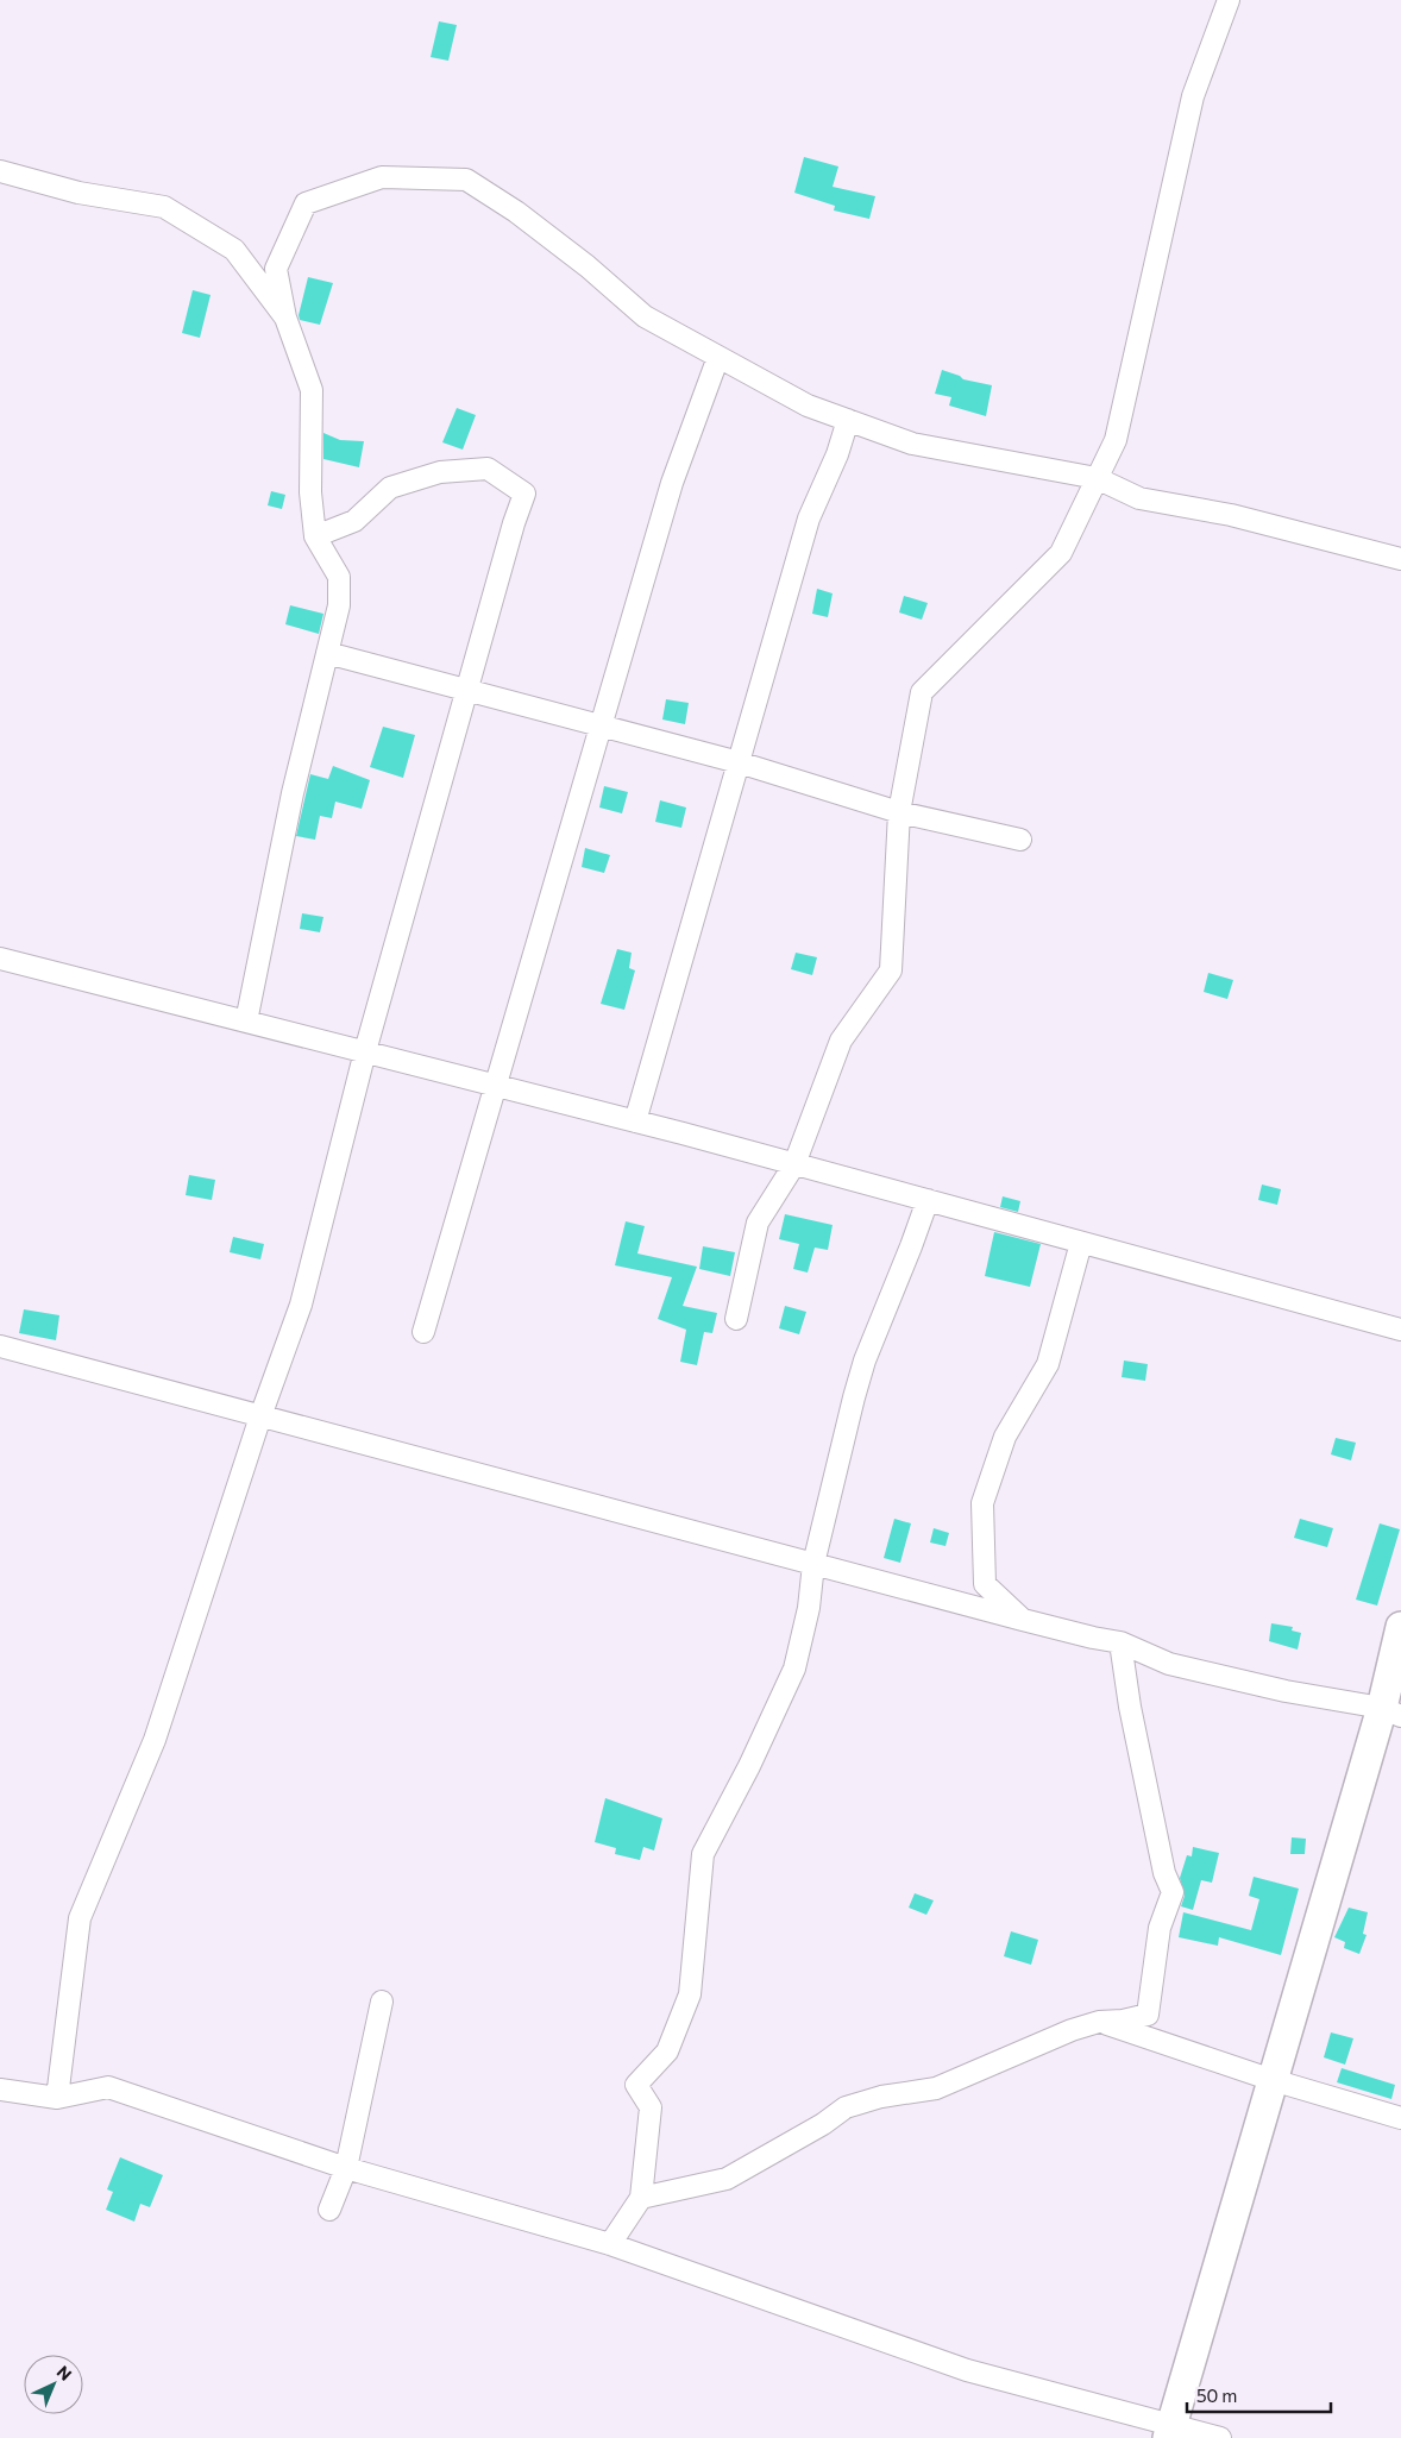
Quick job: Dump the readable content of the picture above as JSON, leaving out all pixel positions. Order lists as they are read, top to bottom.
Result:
{
  "scale_bar": "50 m",
  "north": "top right"
}
